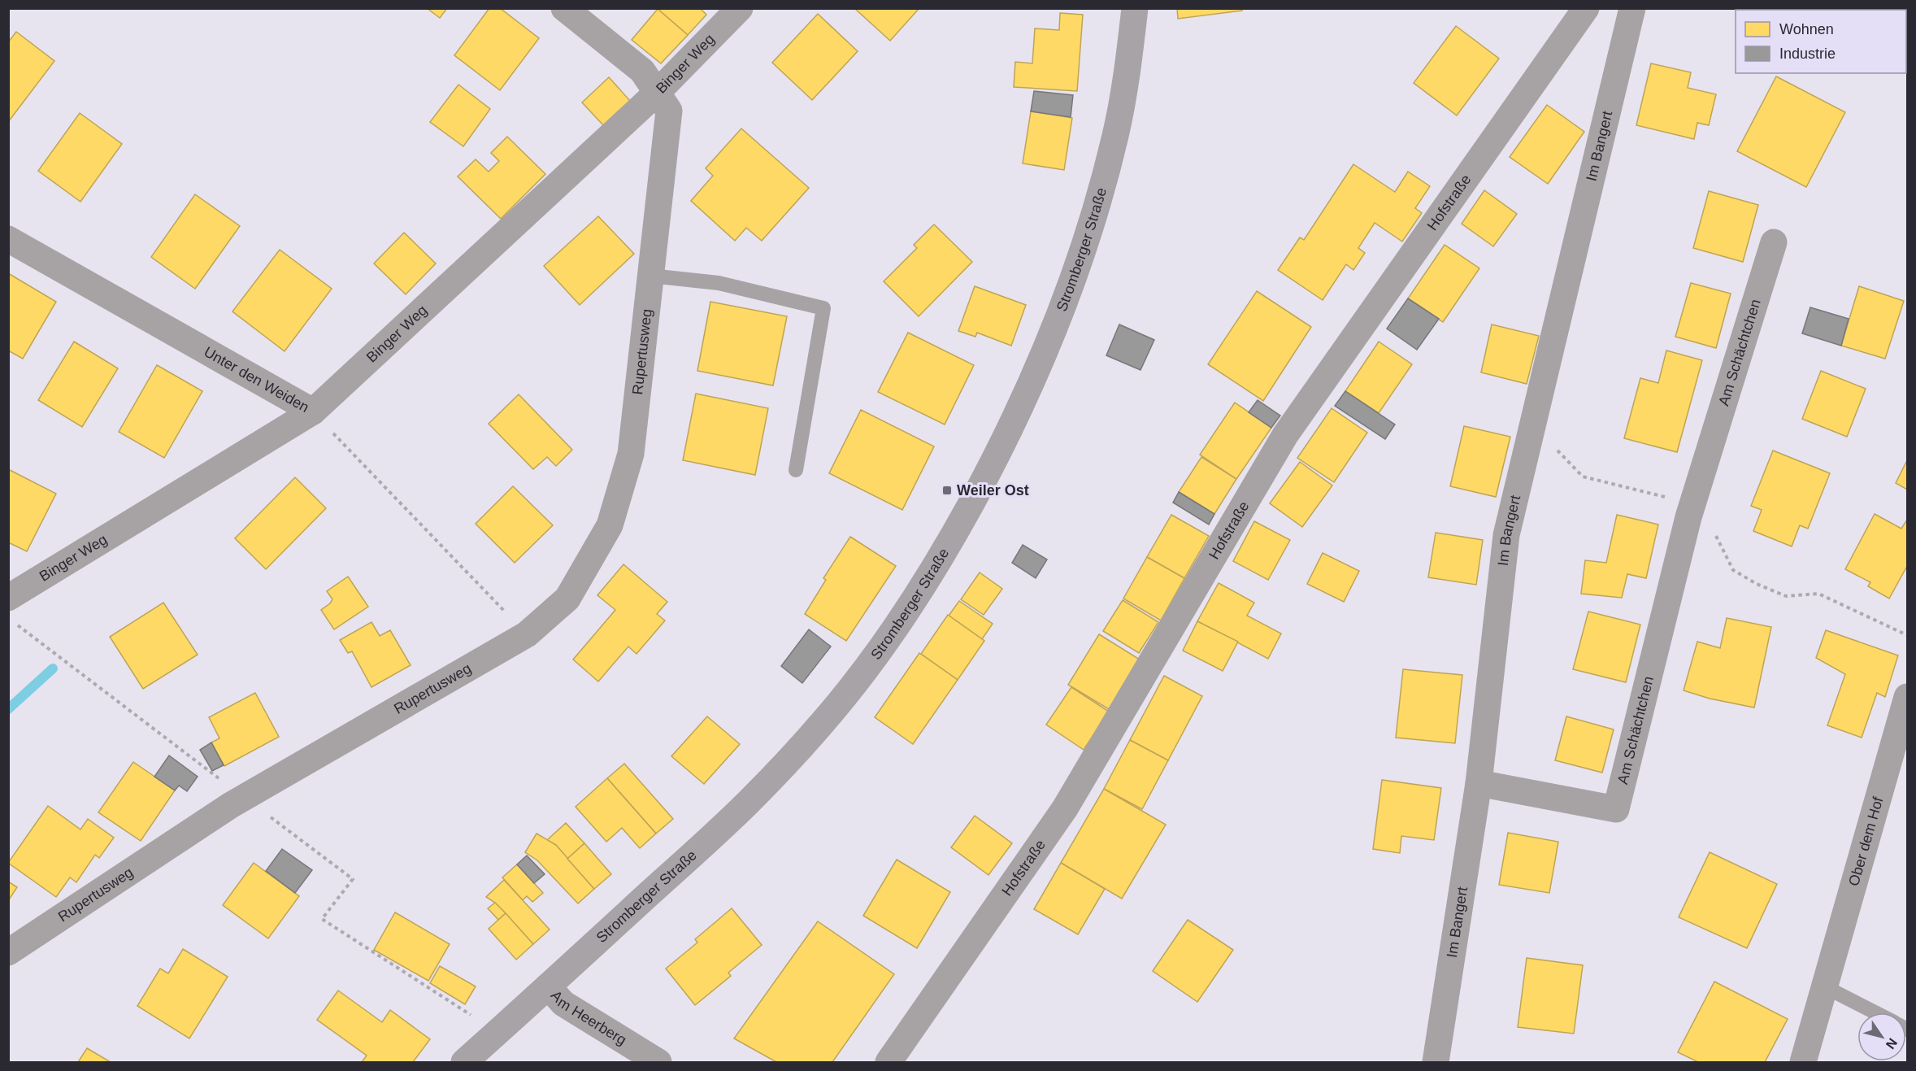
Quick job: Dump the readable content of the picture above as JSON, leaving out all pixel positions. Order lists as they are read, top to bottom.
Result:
{
  "streets": {
    "main road": ["Stromberger Straße"],
    "street": [
      "Binger Weg",
      "Im Bangert",
      "Hofstraße",
      "Rupertusweg",
      "Am Schächtchen",
      "Unter den Weiden",
      "Ober dem Hof",
      "Am Heerberg"
    ]
  },
  "crossings": [
    ["Binger Weg", "Rupertusweg"],
    ["Binger Weg", "Unter den Weiden"],
    ["Im Bangert", "Am Schächtchen"],
    ["Stromberger Straße", "Am Heerberg"],
    ["Rupertusweg", "Unter den Weiden"]
  ],
  "places": {
    "transit": ["Weiler Ost"]
  },
  "legend": ["Wohnen", "Industrie"],
  "north": "bottom right"
}
